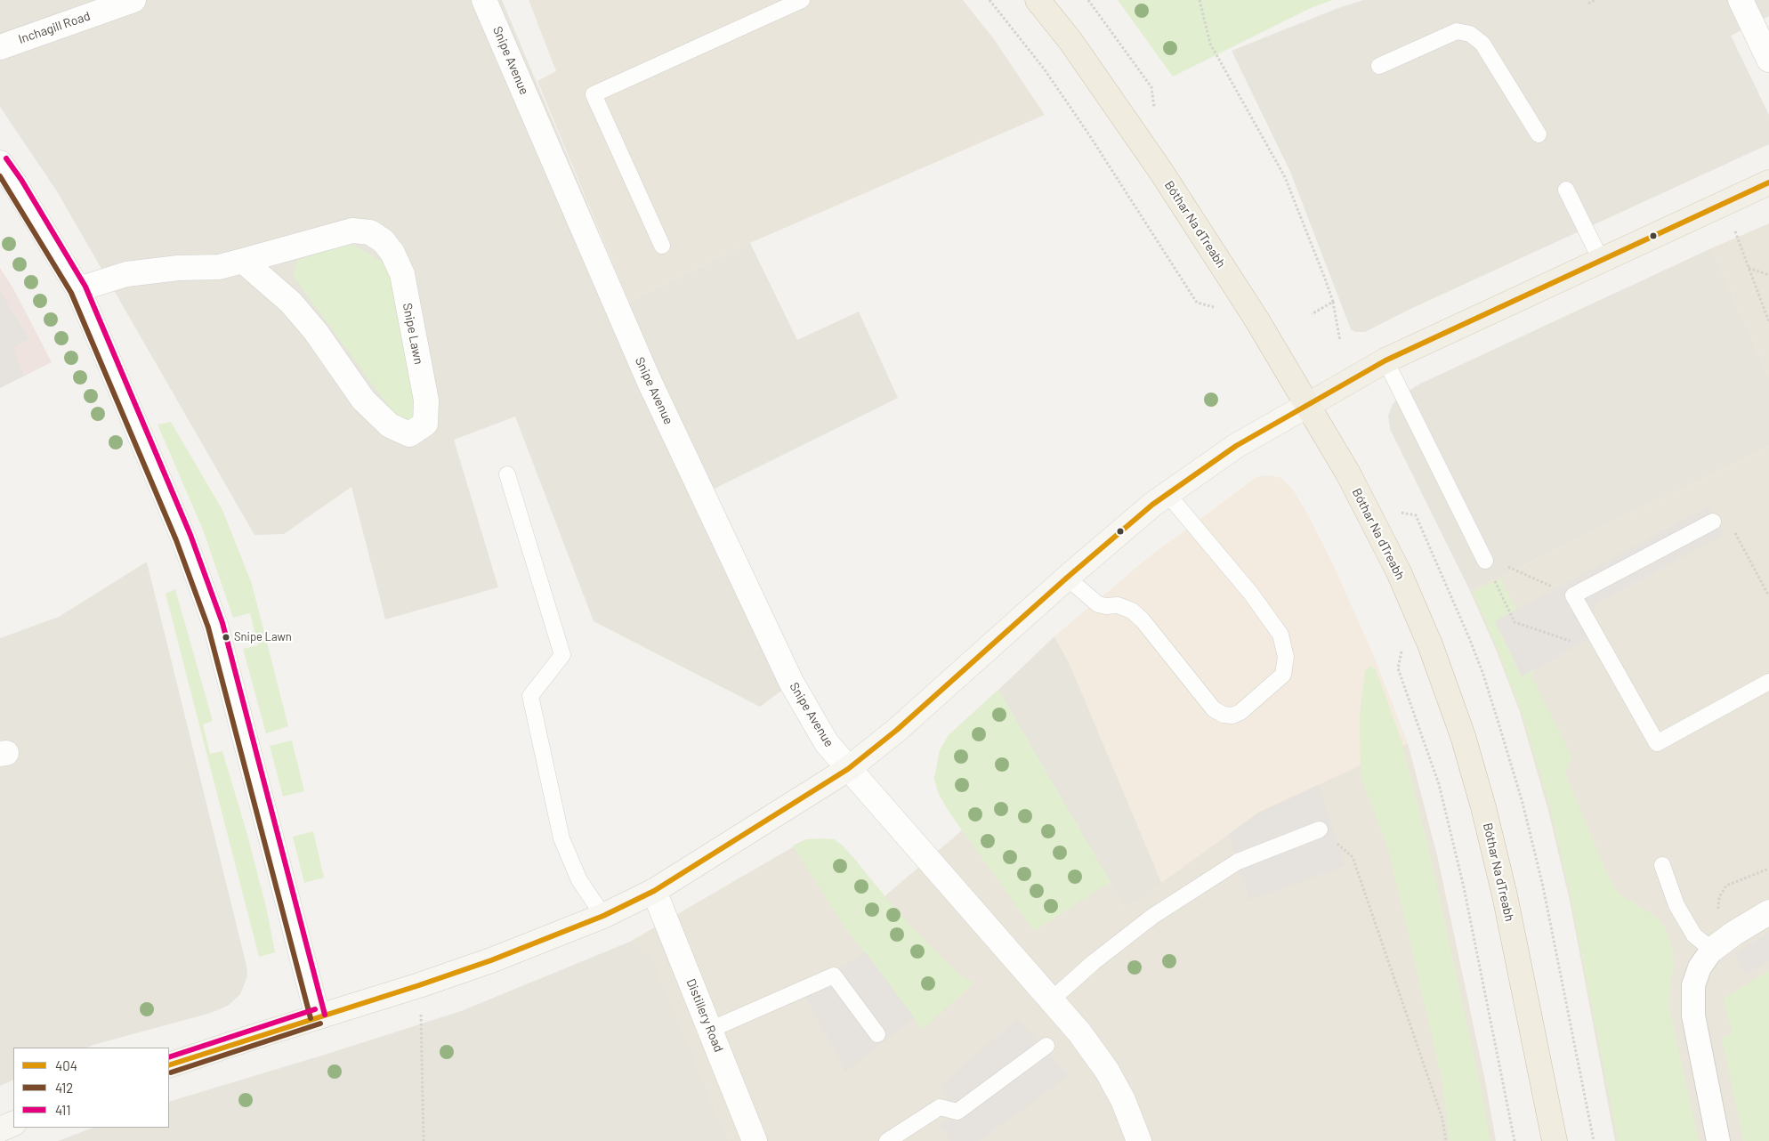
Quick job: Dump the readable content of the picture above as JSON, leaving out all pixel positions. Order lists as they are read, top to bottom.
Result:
{
  "streets": {
    "highway": ["Bóthar Na dTreabh"],
    "street": [
      "Inchagill Road",
      "Snipe Avenue",
      "Snipe Lawn",
      "Distillery Road"
    ]
  },
  "places": ["Snipe Lawn"],
  "lines": ["transit line 411", "transit line 412", "transit line 404"],
  "legend": ["404", "412", "411"]
}
